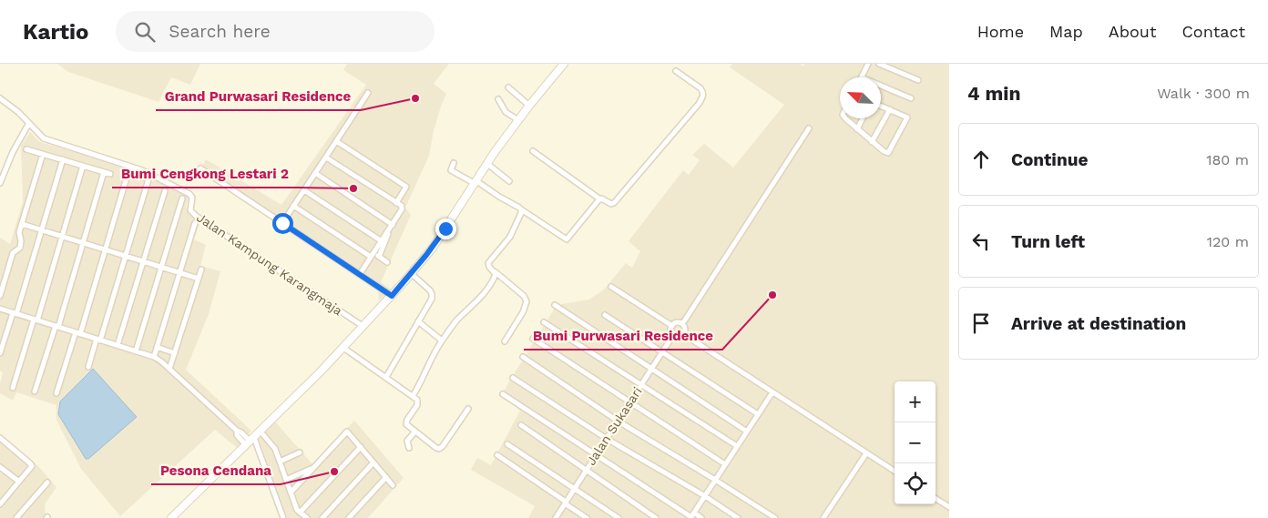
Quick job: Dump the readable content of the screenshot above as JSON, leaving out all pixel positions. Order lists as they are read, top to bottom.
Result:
{
  "streets": {
    "street": ["Jalan Kampung Karangmaja", "Jalan Sukasari"]
  },
  "places": [
    "Grand Purwasari Residence",
    "Bumi Cengkong Lestari 2",
    "Bumi Purwasari Residence",
    "Pesona Cendana"
  ],
  "north": "top left",
  "page": {
    "header": "Kartio",
    "search": "Search here",
    "nav": [
      "Home",
      "Map",
      "About",
      "Contact"
    ],
    "heading": ["4 min", "Walk · 300 m"],
    "list": [
      ["Continue", "180 m"],
      ["Turn left", "120 m"],
      "Arrive at destination"
    ],
    "map_buttons": ["+", "−"]
  }
}
